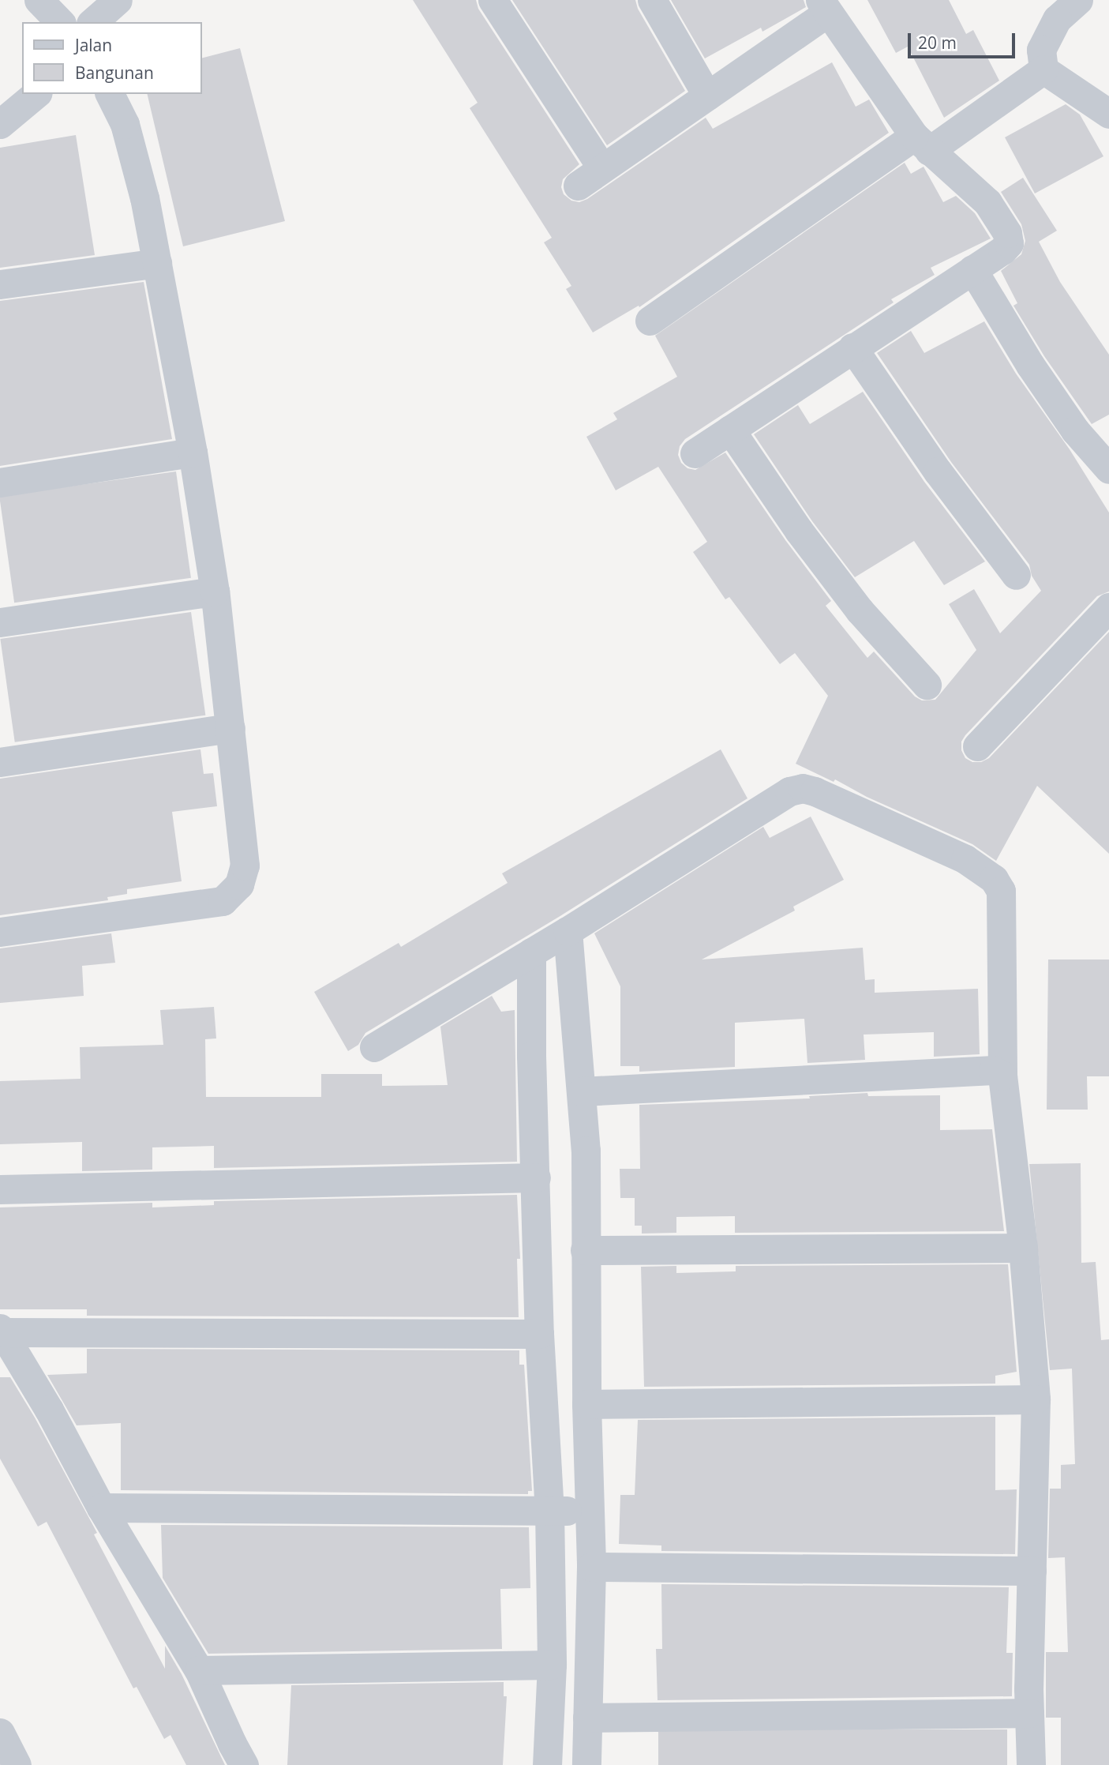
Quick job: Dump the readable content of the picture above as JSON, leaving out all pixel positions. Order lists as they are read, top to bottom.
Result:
{
  "legend": ["Jalan", "Bangunan"],
  "scale_bar": "20 m"
}
